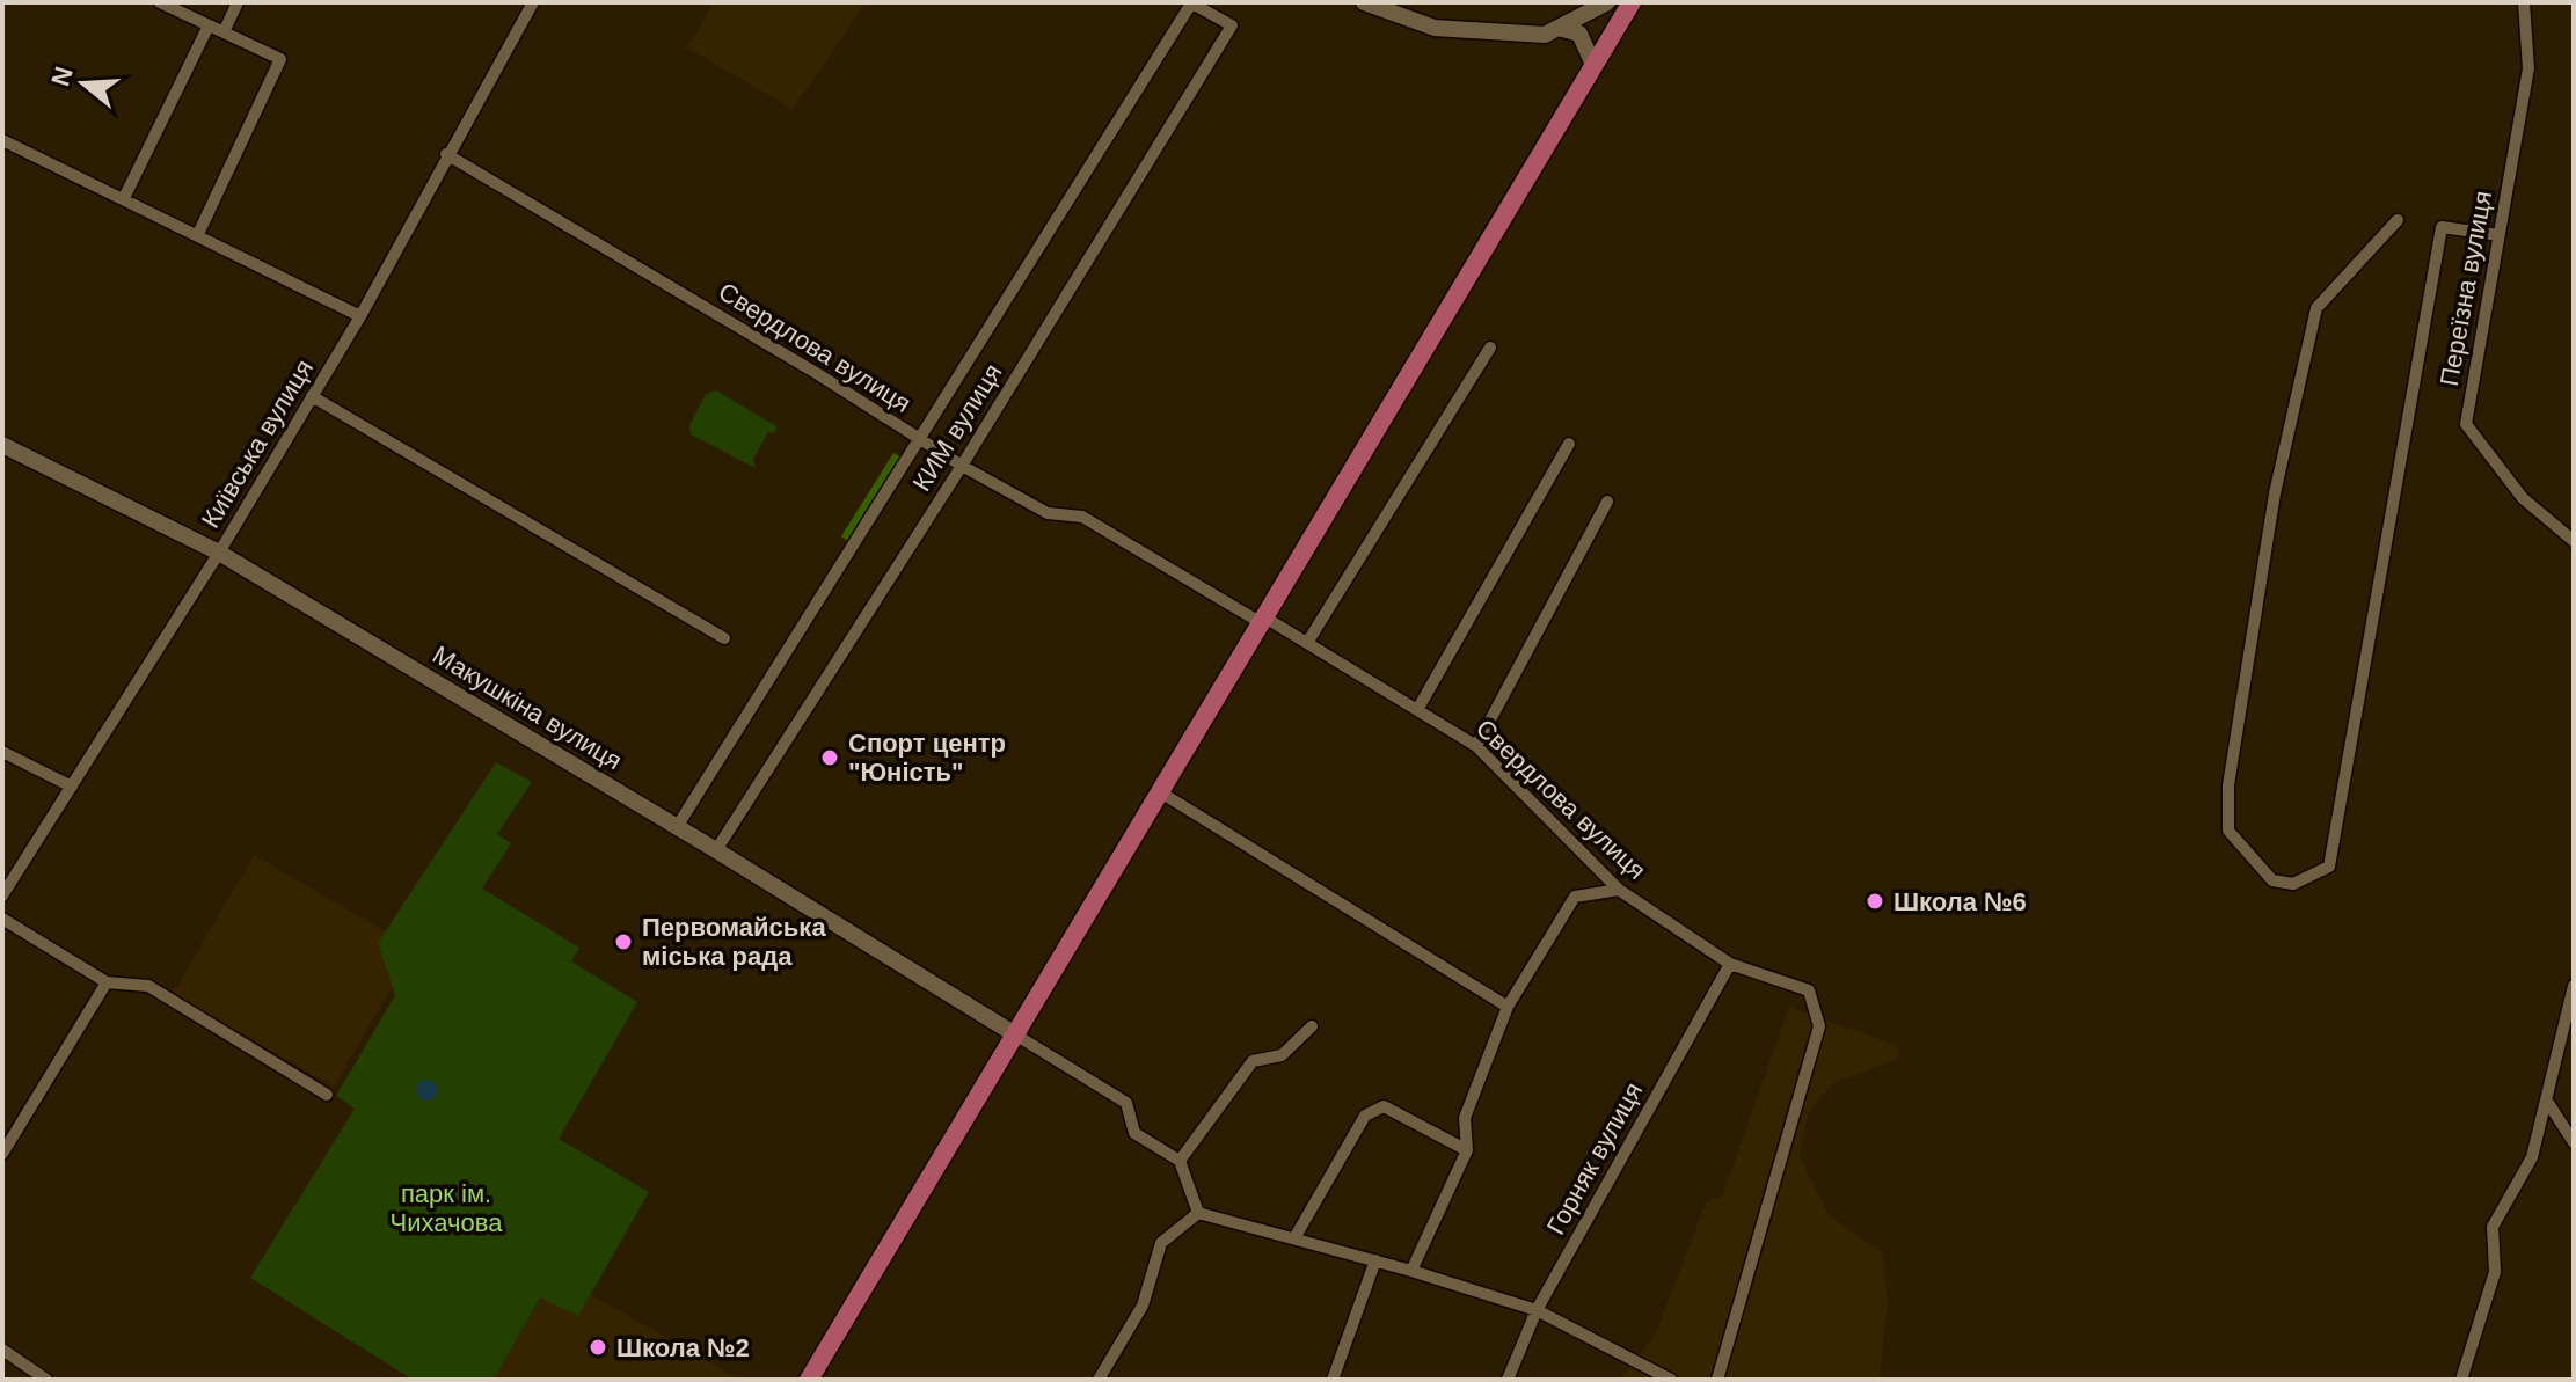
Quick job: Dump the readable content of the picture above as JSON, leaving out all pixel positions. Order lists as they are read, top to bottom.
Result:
{
  "streets": {
    "street": [
      "Переїзна вулиця",
      "Свердлова вулиця",
      "КИМ вулиця",
      "Київська вулиця",
      "Макушкіна вулиця",
      "Горняк вулиця"
    ]
  },
  "crossings": [
    ["Свердлова вулиця", "КИМ вулиця"],
    ["Свердлова вулиця", "Київська вулиця"],
    ["Свердлова вулиця", "Горняк вулиця"],
    ["КИМ вулиця", "Макушкіна вулиця"],
    ["Київська вулиця", "Макушкіна вулиця"]
  ],
  "parks": ["парк ім. Чихачова"],
  "places": [
    "Спорт центр \"Юність\"",
    "Школа №6",
    "Первомайська міська рада",
    "Школа №2"
  ],
  "north": "left"
}
